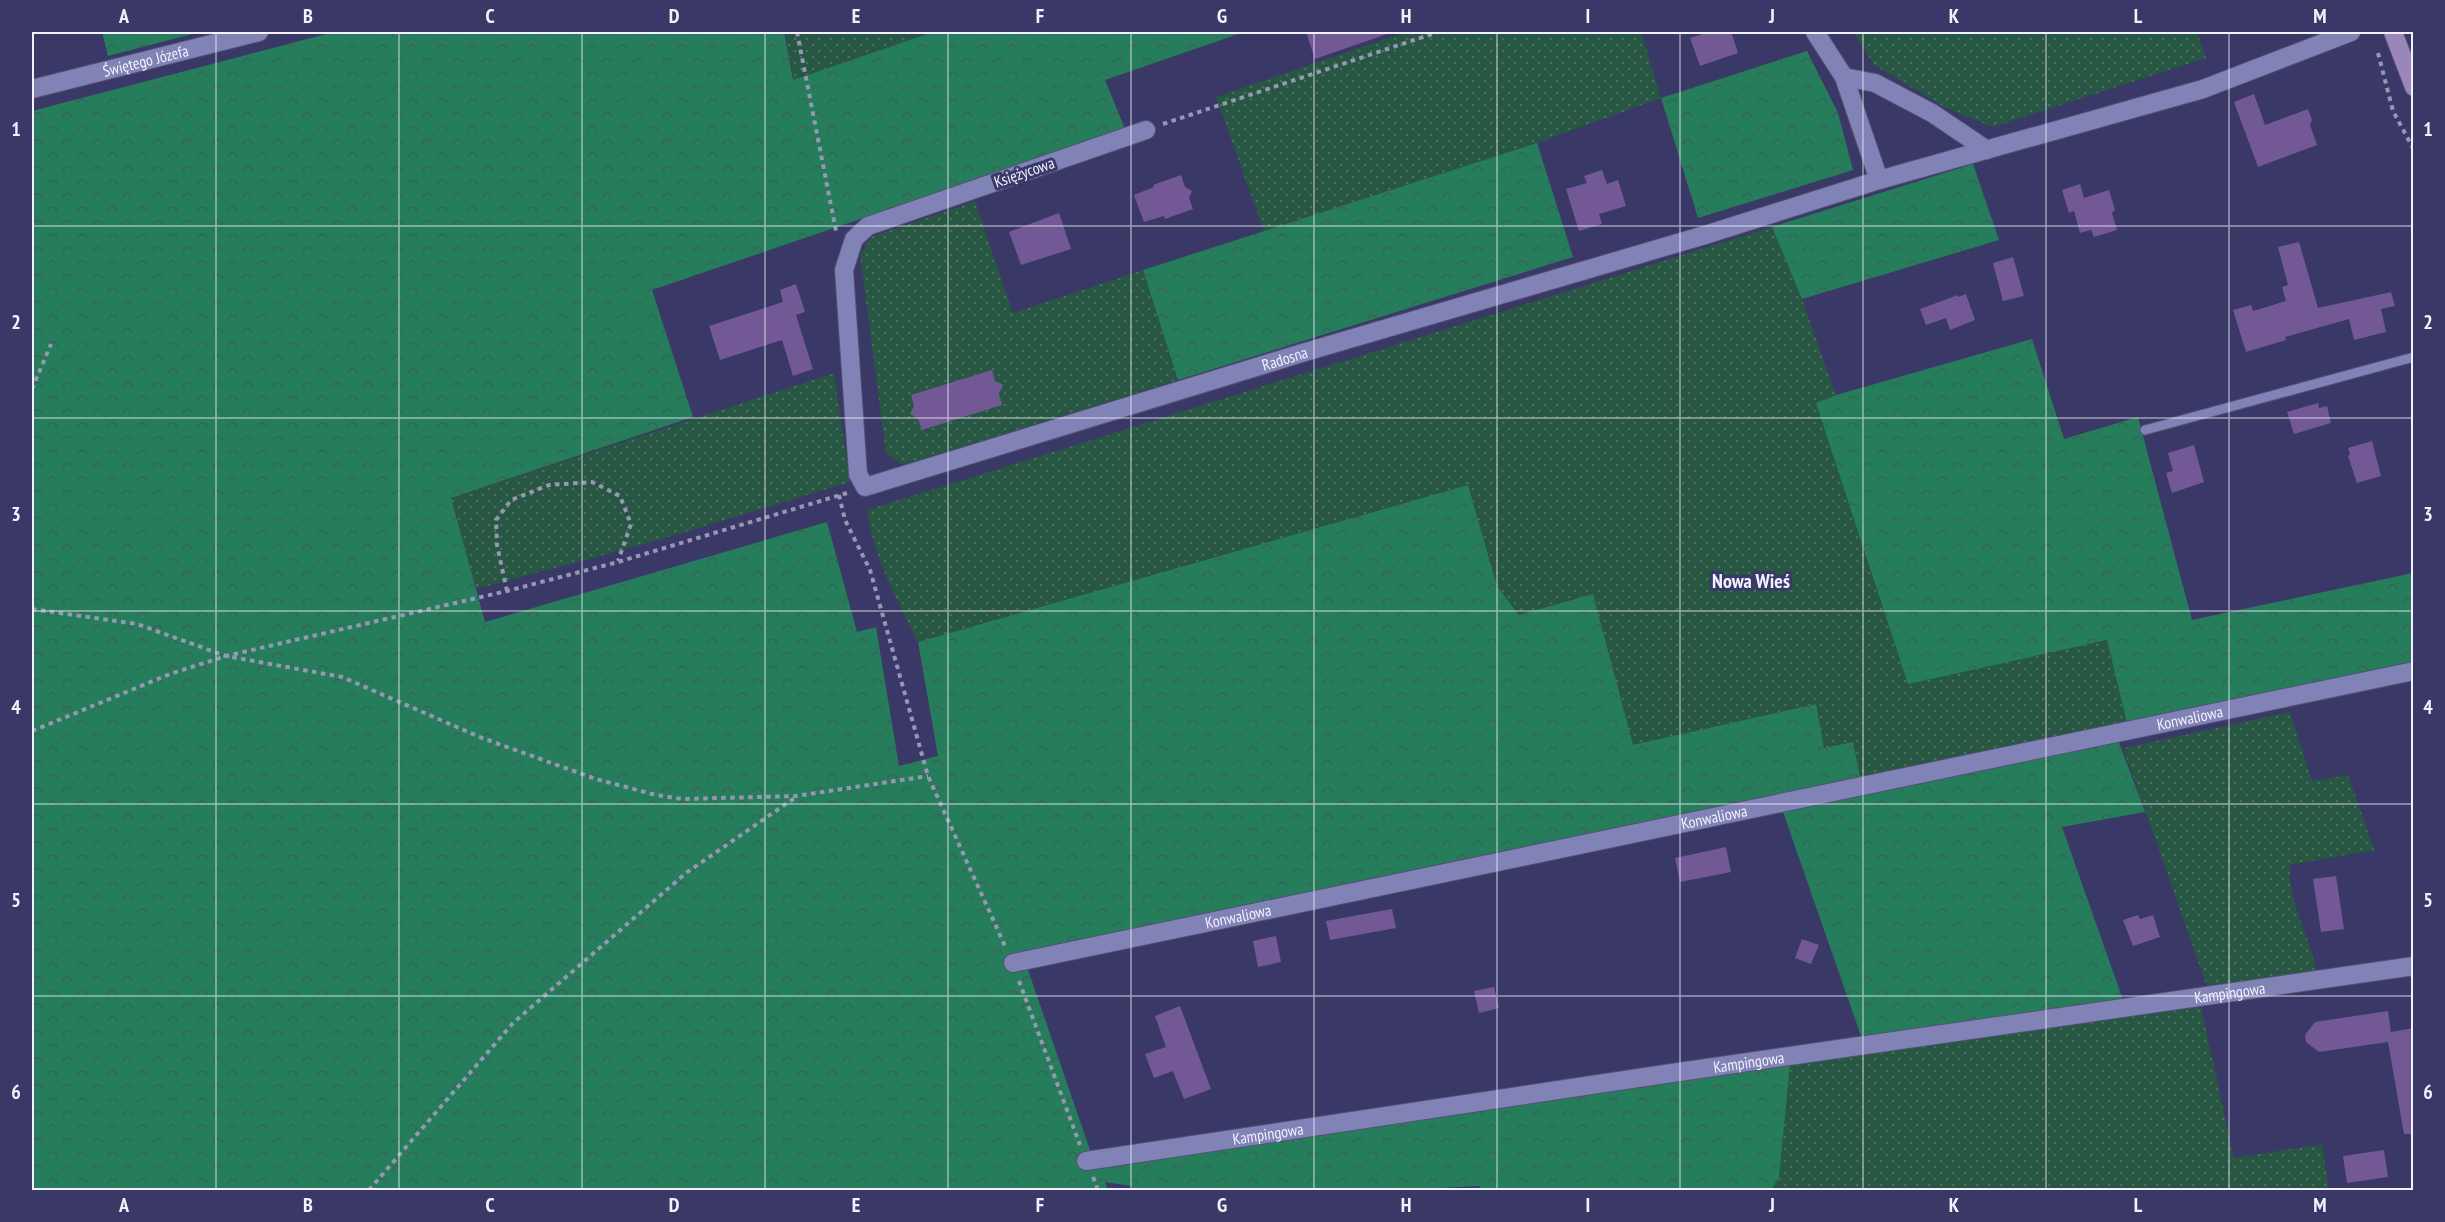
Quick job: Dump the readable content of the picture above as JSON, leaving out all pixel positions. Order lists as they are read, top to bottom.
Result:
{
  "streets": {
    "street": [
      "Świętego Józefa",
      "Księżycowa",
      "Radosna",
      "Konwaliowa",
      "Kampingowa"
    ]
  },
  "crossings": [
    ["Księżycowa", "Radosna"]
  ],
  "districts": ["Nowa Wieś"],
  "grid": {
    "columns": [
      "A",
      "B",
      "C",
      "D",
      "E",
      "F",
      "G",
      "H",
      "I",
      "J",
      "K",
      "L",
      "M"
    ],
    "rows": [
      "1",
      "2",
      "3",
      "4",
      "5",
      "6"
    ]
  }
}
